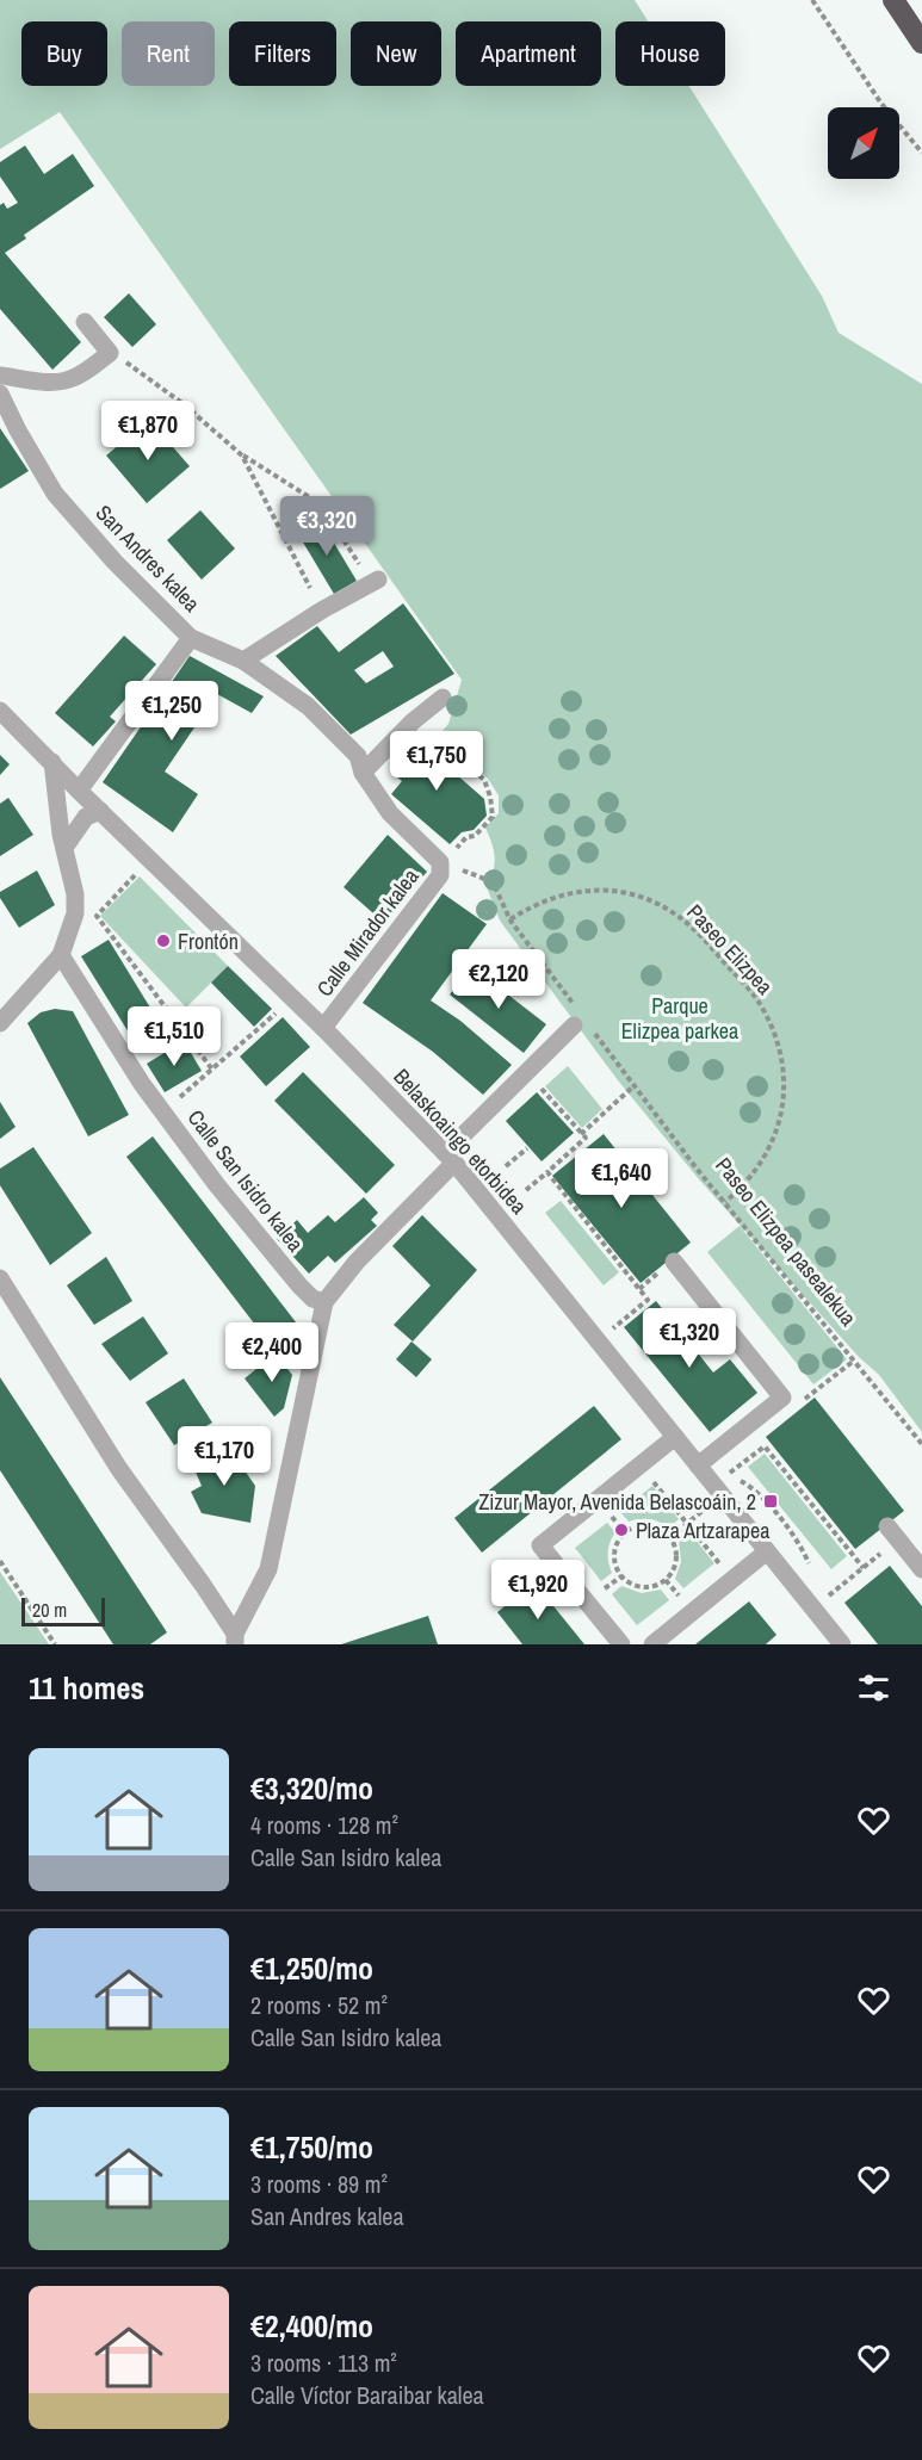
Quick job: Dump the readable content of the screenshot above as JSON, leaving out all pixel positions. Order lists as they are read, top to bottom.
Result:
{
  "streets": {
    "street": [
      "San Andres kalea",
      "Calle Mirador kalea",
      "Belaskoaingo etorbidea",
      "Calle San Isidro kalea"
    ],
    "path": ["Paseo Elizpea", "Paseo Elizpea pasealekua"]
  },
  "crossings": [
    ["San Andres kalea", "Calle Mirador kalea"],
    ["San Andres kalea", "Paseo Elizpea pasealekua"],
    ["Calle Mirador kalea", "Belaskoaingo etorbidea"],
    ["Calle Mirador kalea", "Paseo Elizpea pasealekua"],
    ["Paseo Elizpea", "Paseo Elizpea pasealekua"]
  ],
  "parks": ["Parque Elizpea parkea"],
  "places": {
    "other": ["Frontón", "Plaza Artzarapea"],
    "transit": ["Zizur Mayor, Avenida Belascoáin, 2"]
  },
  "scale_bar": "20 m",
  "north": "top right",
  "page": {
    "chip": [
      "Buy",
      "Rent",
      "Filters",
      "New",
      "Apartment",
      "House"
    ],
    "price": [
      "€1,870",
      "€3,320",
      "€1,250",
      "€1,750",
      "€2,120",
      "€1,510",
      "€1,640",
      "€1,320",
      "€2,400",
      "€1,170",
      "€1,920"
    ],
    "scale": "20 m",
    "heading": "11 homes",
    "list": [
      {
        "name": "€3,320/mo",
        "note": "4 rooms · 128 m² · Calle San Isidro kalea"
      },
      {
        "name": "€1,250/mo",
        "note": "2 rooms · 52 m² · Calle San Isidro kalea"
      },
      {
        "name": "€1,750/mo",
        "note": "3 rooms · 89 m² · San Andres kalea"
      },
      {
        "name": "€2,400/mo",
        "note": "3 rooms · 113 m² · Calle Víctor Baraibar kalea"
      }
    ]
  }
}
